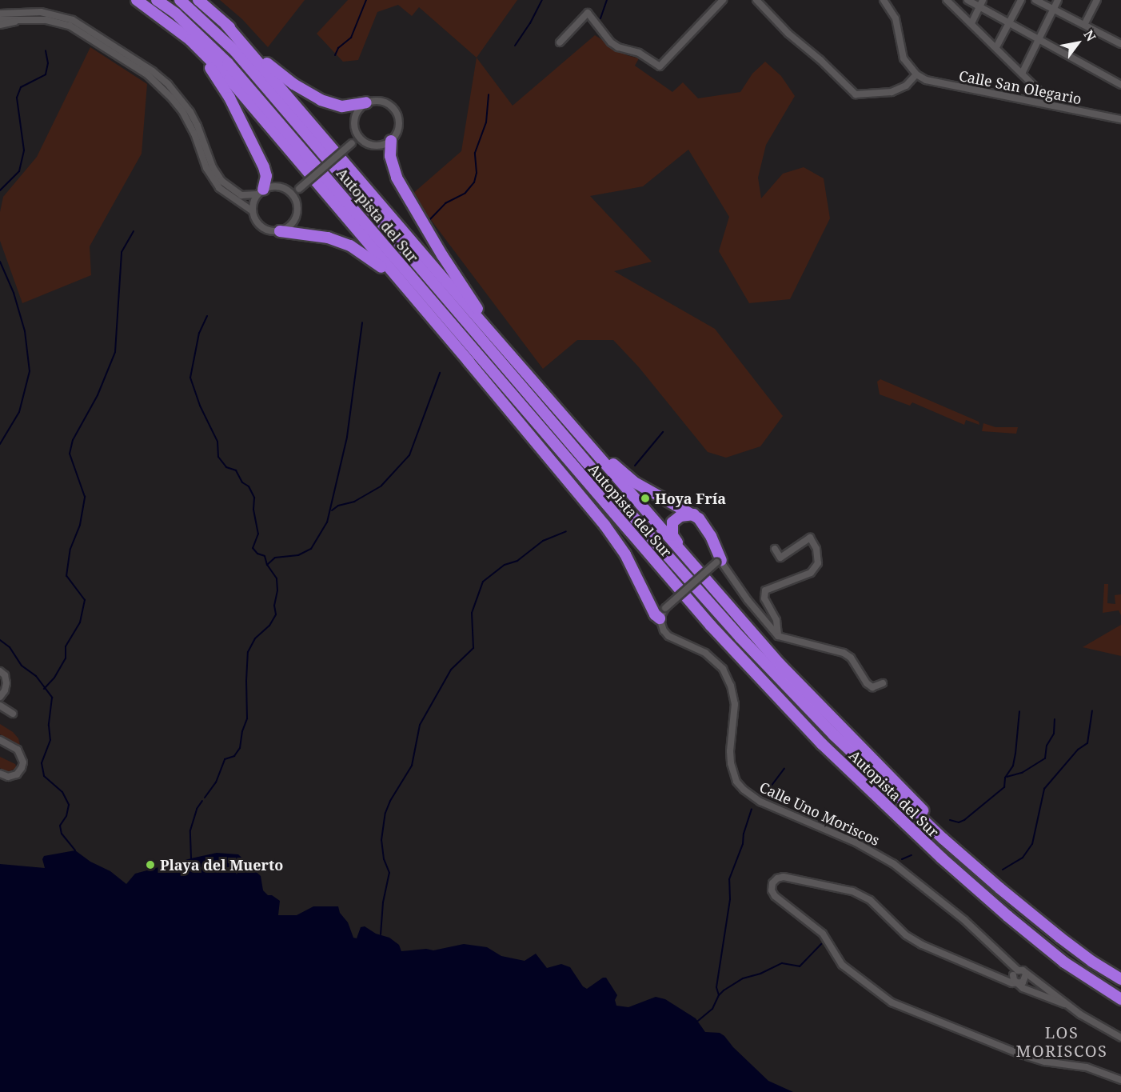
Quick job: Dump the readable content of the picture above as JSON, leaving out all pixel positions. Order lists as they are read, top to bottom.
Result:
{
  "streets": {
    "highway": ["Autopista del Sur"],
    "street": ["Calle San Olegario", "Calle Uno Moriscos"]
  },
  "districts": ["LOS MORISCOS"],
  "places": ["Hoya Fría", "Playa del Muerto"],
  "north": "top right"
}
